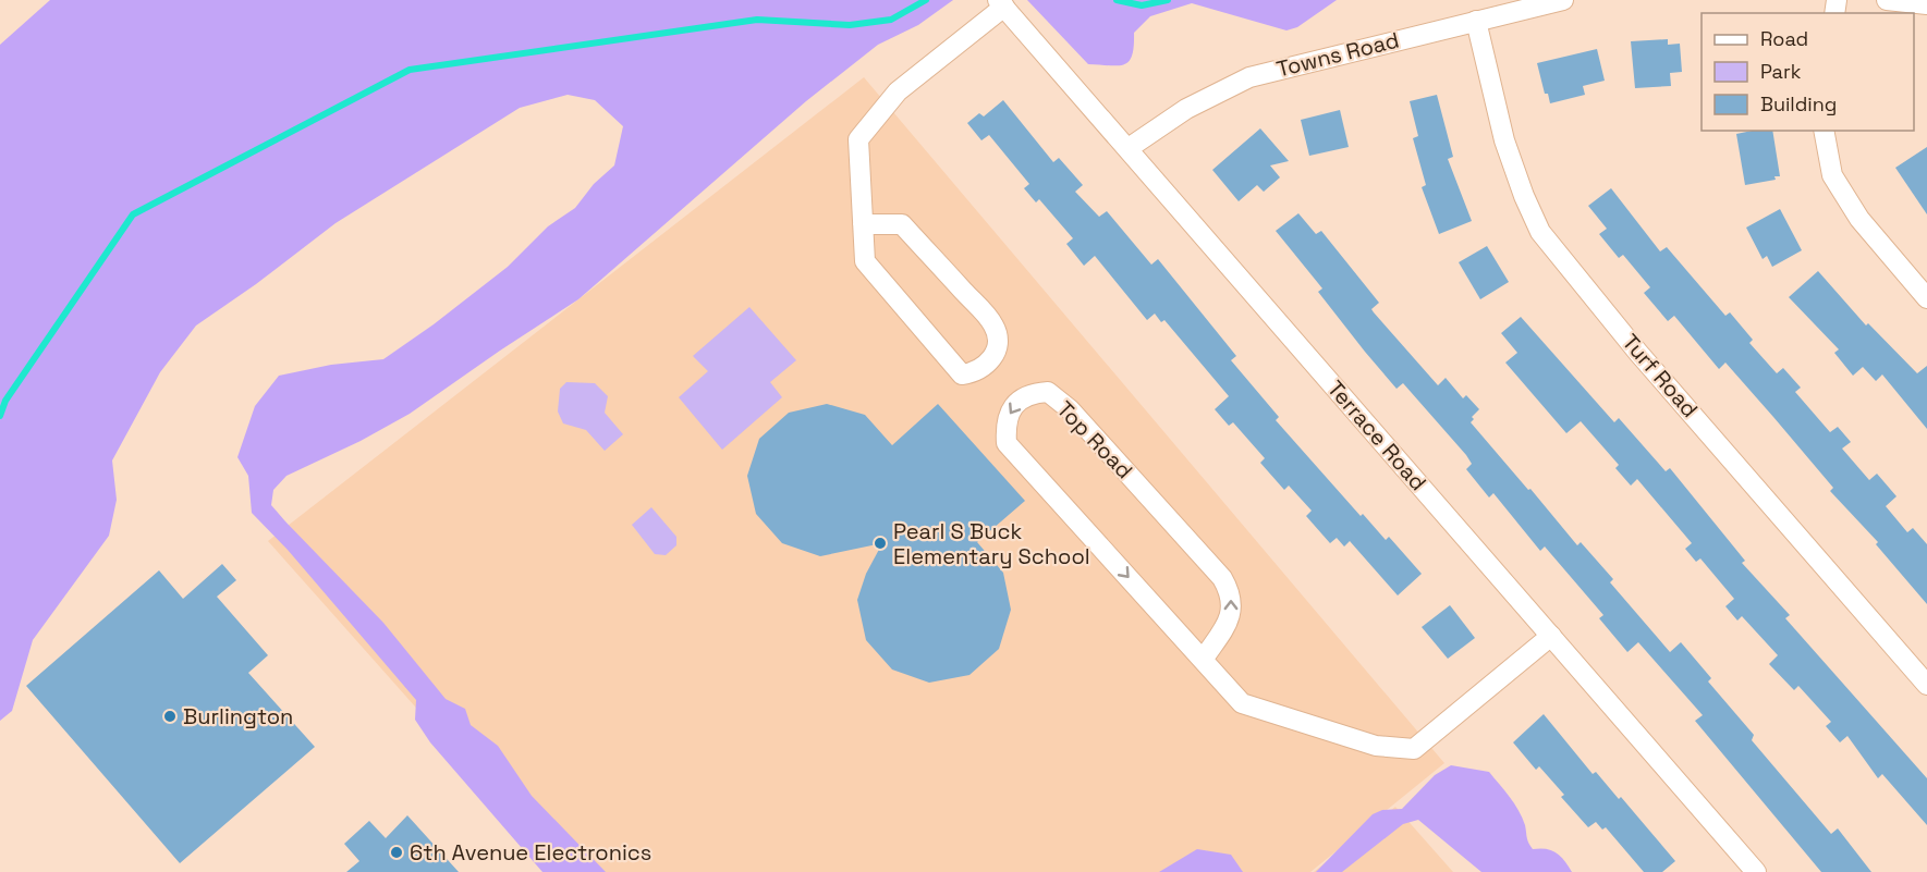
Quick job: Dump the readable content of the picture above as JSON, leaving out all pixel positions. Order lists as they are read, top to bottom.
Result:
{
  "streets": {
    "street": [
      "Towns Road",
      "Turf Road",
      "Terrace Road",
      "Top Road"
    ]
  },
  "crossings": [
    ["Towns Road", "Turf Road"],
    ["Towns Road", "Terrace Road"],
    ["Terrace Road", "Top Road"]
  ],
  "places": ["Pearl S Buck Elementary School", "Burlington", "6th Avenue Electronics"],
  "legend": ["Road", "Park", "Building"]
}
